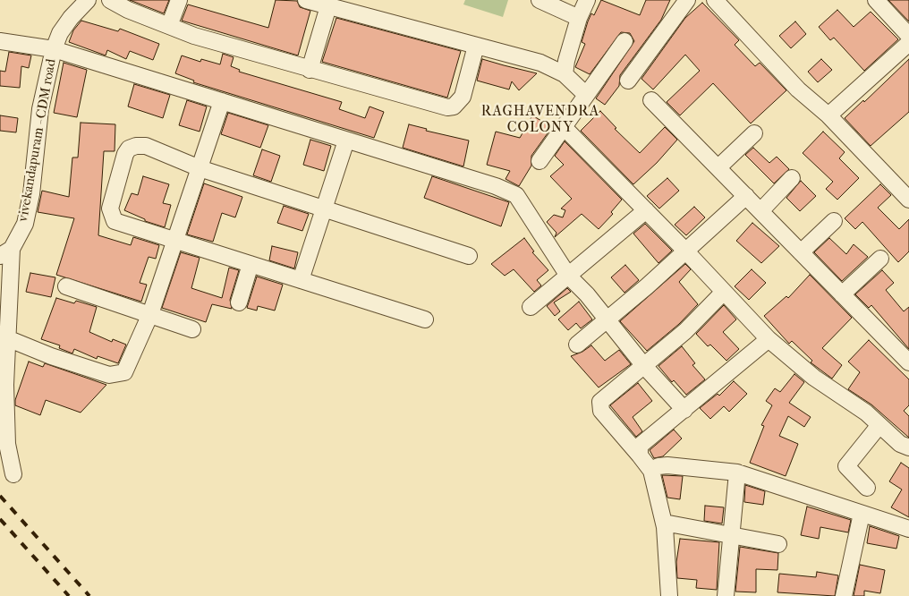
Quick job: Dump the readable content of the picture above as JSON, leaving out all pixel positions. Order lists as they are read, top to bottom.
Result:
{
  "streets": {
    "street": ["vivekandapuram - CDM road"]
  },
  "districts": ["RAGHAVENDRA COLONY"]
}
